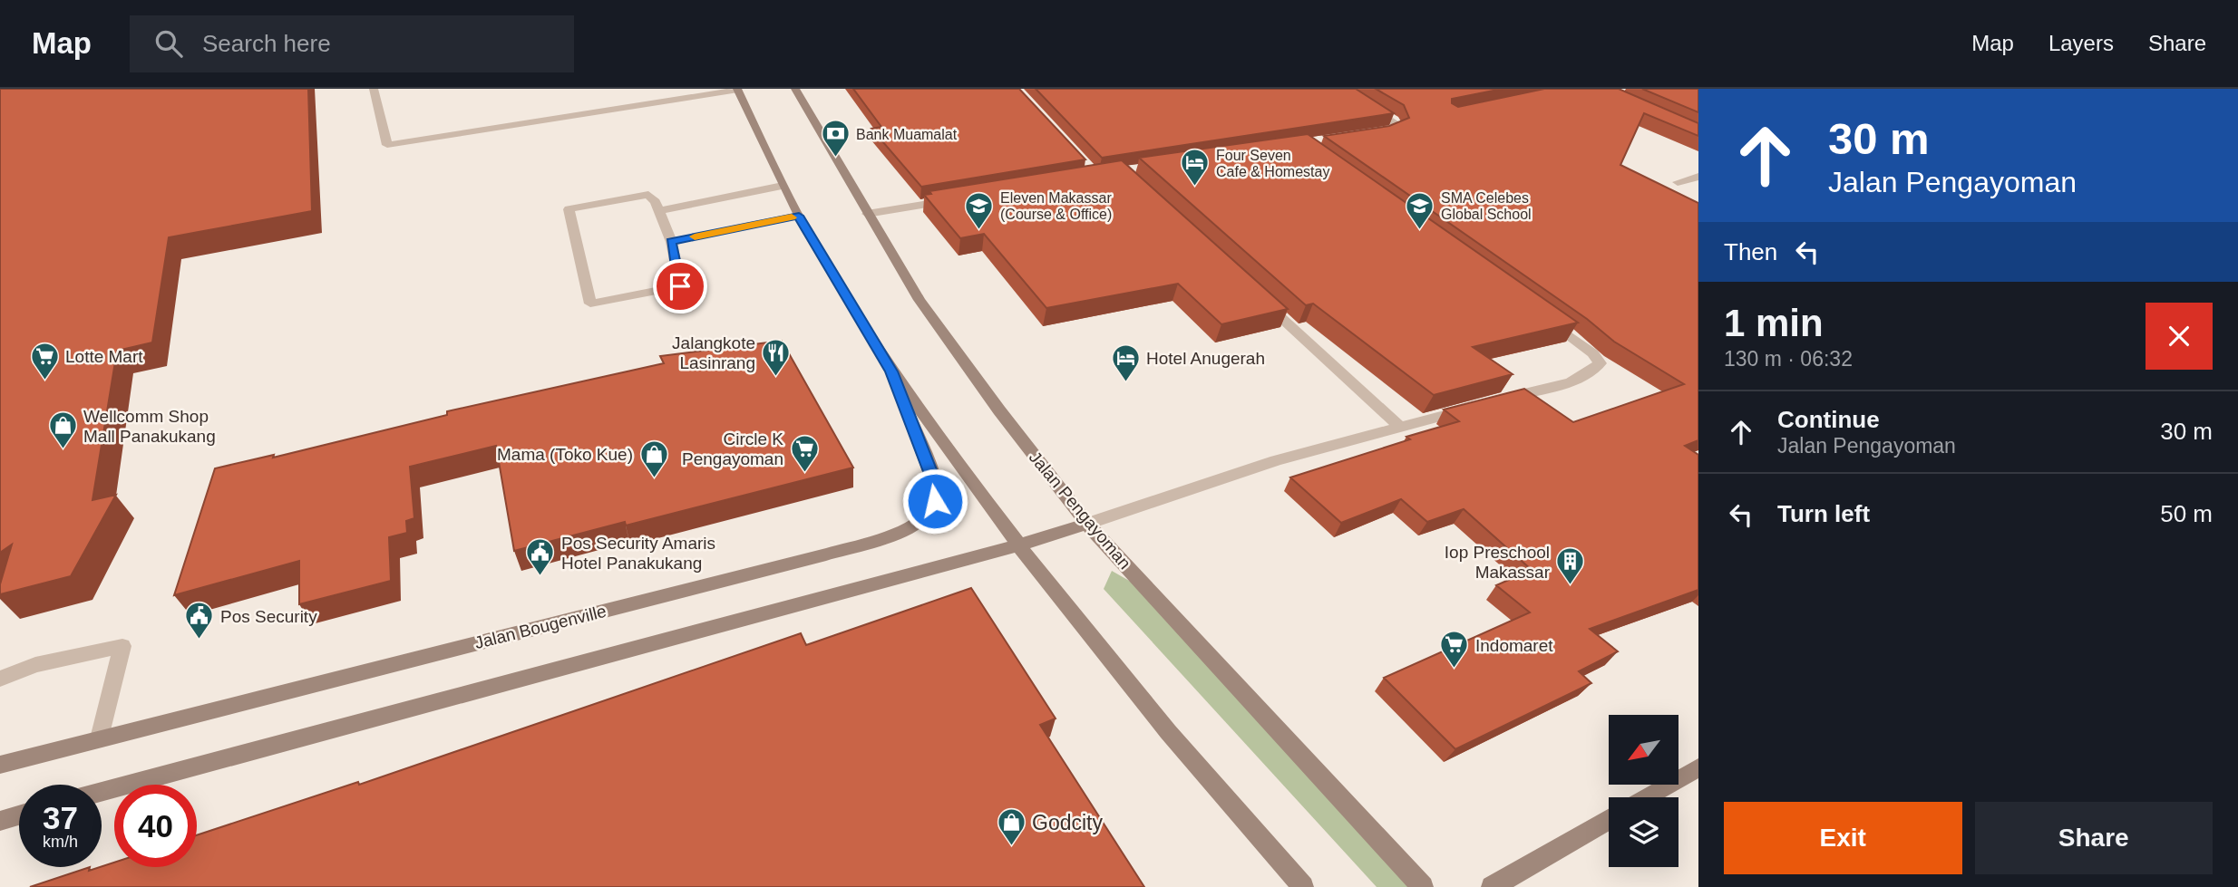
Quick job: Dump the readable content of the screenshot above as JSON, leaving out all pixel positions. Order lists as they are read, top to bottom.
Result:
{
  "streets": {
    "street": ["Jalan Pengayoman", "Jalan Bougenville"]
  },
  "places": {
    "bank": ["Bank Muamalat"],
    "hotel": ["Four Seven Cafe & Homestay", "Hotel Anugerah"],
    "school or university": ["Eleven Makassar (Course & Office)", "SMA Celebes Global School"],
    "restaurant": ["Jalangkote Lasinrang"],
    "supermarket": ["Lotte Mart", "Circle K Pengayoman", "Indomaret"],
    "shop": ["Wellcomm Shop Mall Panakukang", "Mama (Toko Kue)", "Godcity"],
    "public building": ["Pos Security Amaris Hotel Panakukang", "Pos Security"],
    "building": ["Iop Preschool Makassar"]
  },
  "north": "bottom left",
  "page": {
    "header": "Map",
    "search": "Search here",
    "nav": ["Map", "Layers", "Share"],
    "turn": ["30 m", "Jalan Pengayoman"],
    "then": "Then",
    "heading": ["1 min", "130 m · 06:32"],
    "list": [
      {
        "name": "Continue",
        "note": "Jalan Pengayoman",
        "value": "30 m"
      },
      {
        "name": "Turn left",
        "value": "50 m"
      }
    ],
    "speed": "37 km/h",
    "limit": "40",
    "buttons": ["Exit", "Share"]
  }
}
